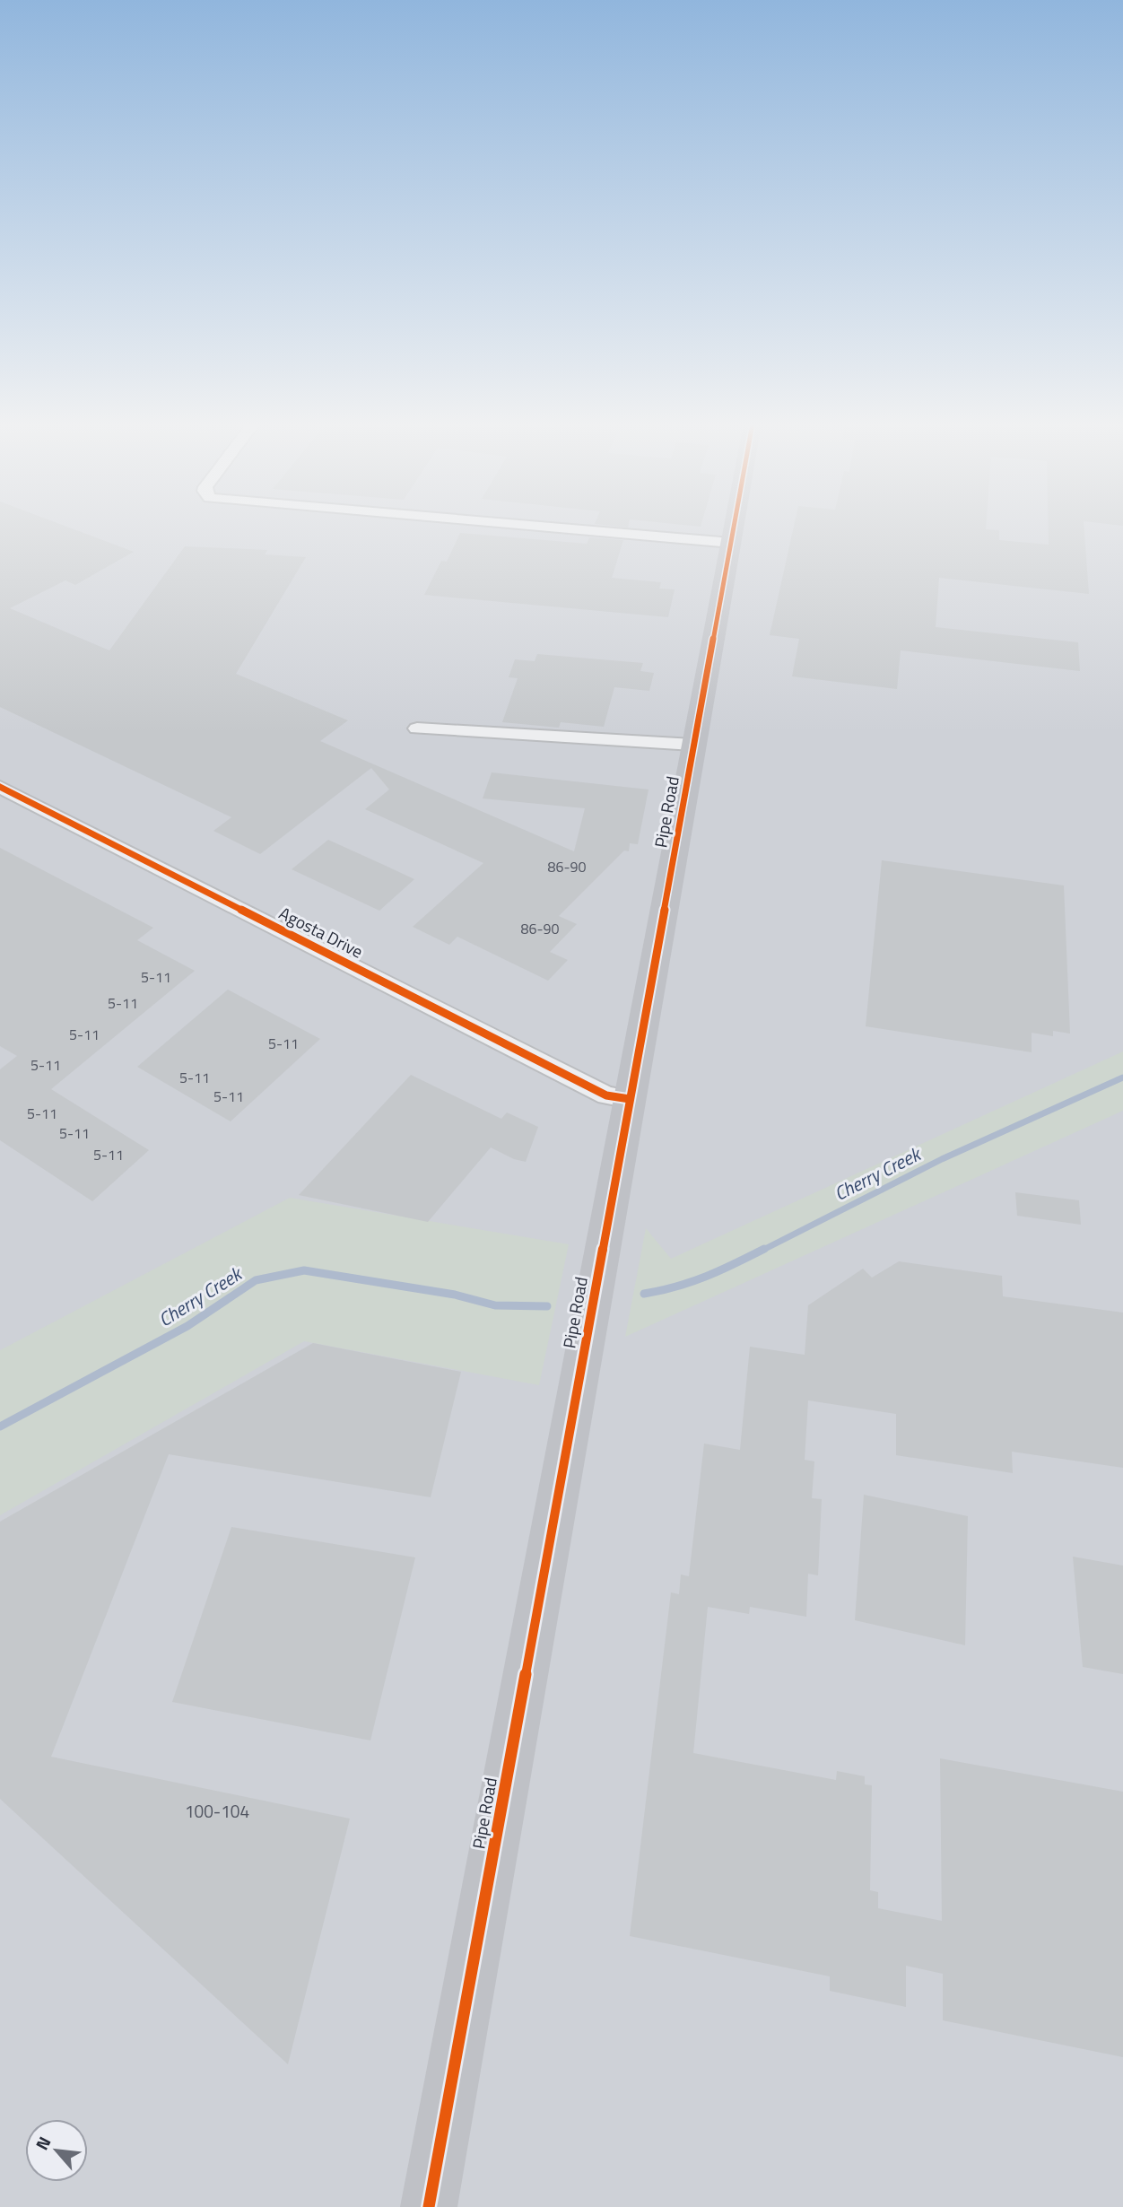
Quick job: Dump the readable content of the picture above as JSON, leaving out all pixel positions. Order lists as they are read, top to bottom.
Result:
{
  "streets": {
    "street": ["Pipe Road", "Agosta Drive"]
  },
  "crossings": [
    ["Pipe Road", "Agosta Drive"]
  ],
  "water": ["Cherry Creek"],
  "house_numbers": [
    "86-90",
    "86-90",
    "5-11",
    "5-11",
    "5-11",
    "5-11",
    "5-11",
    "5-11",
    "5-11",
    "5-11",
    "5-11",
    "5-11",
    "100-104"
  ],
  "north": "top left"
}
